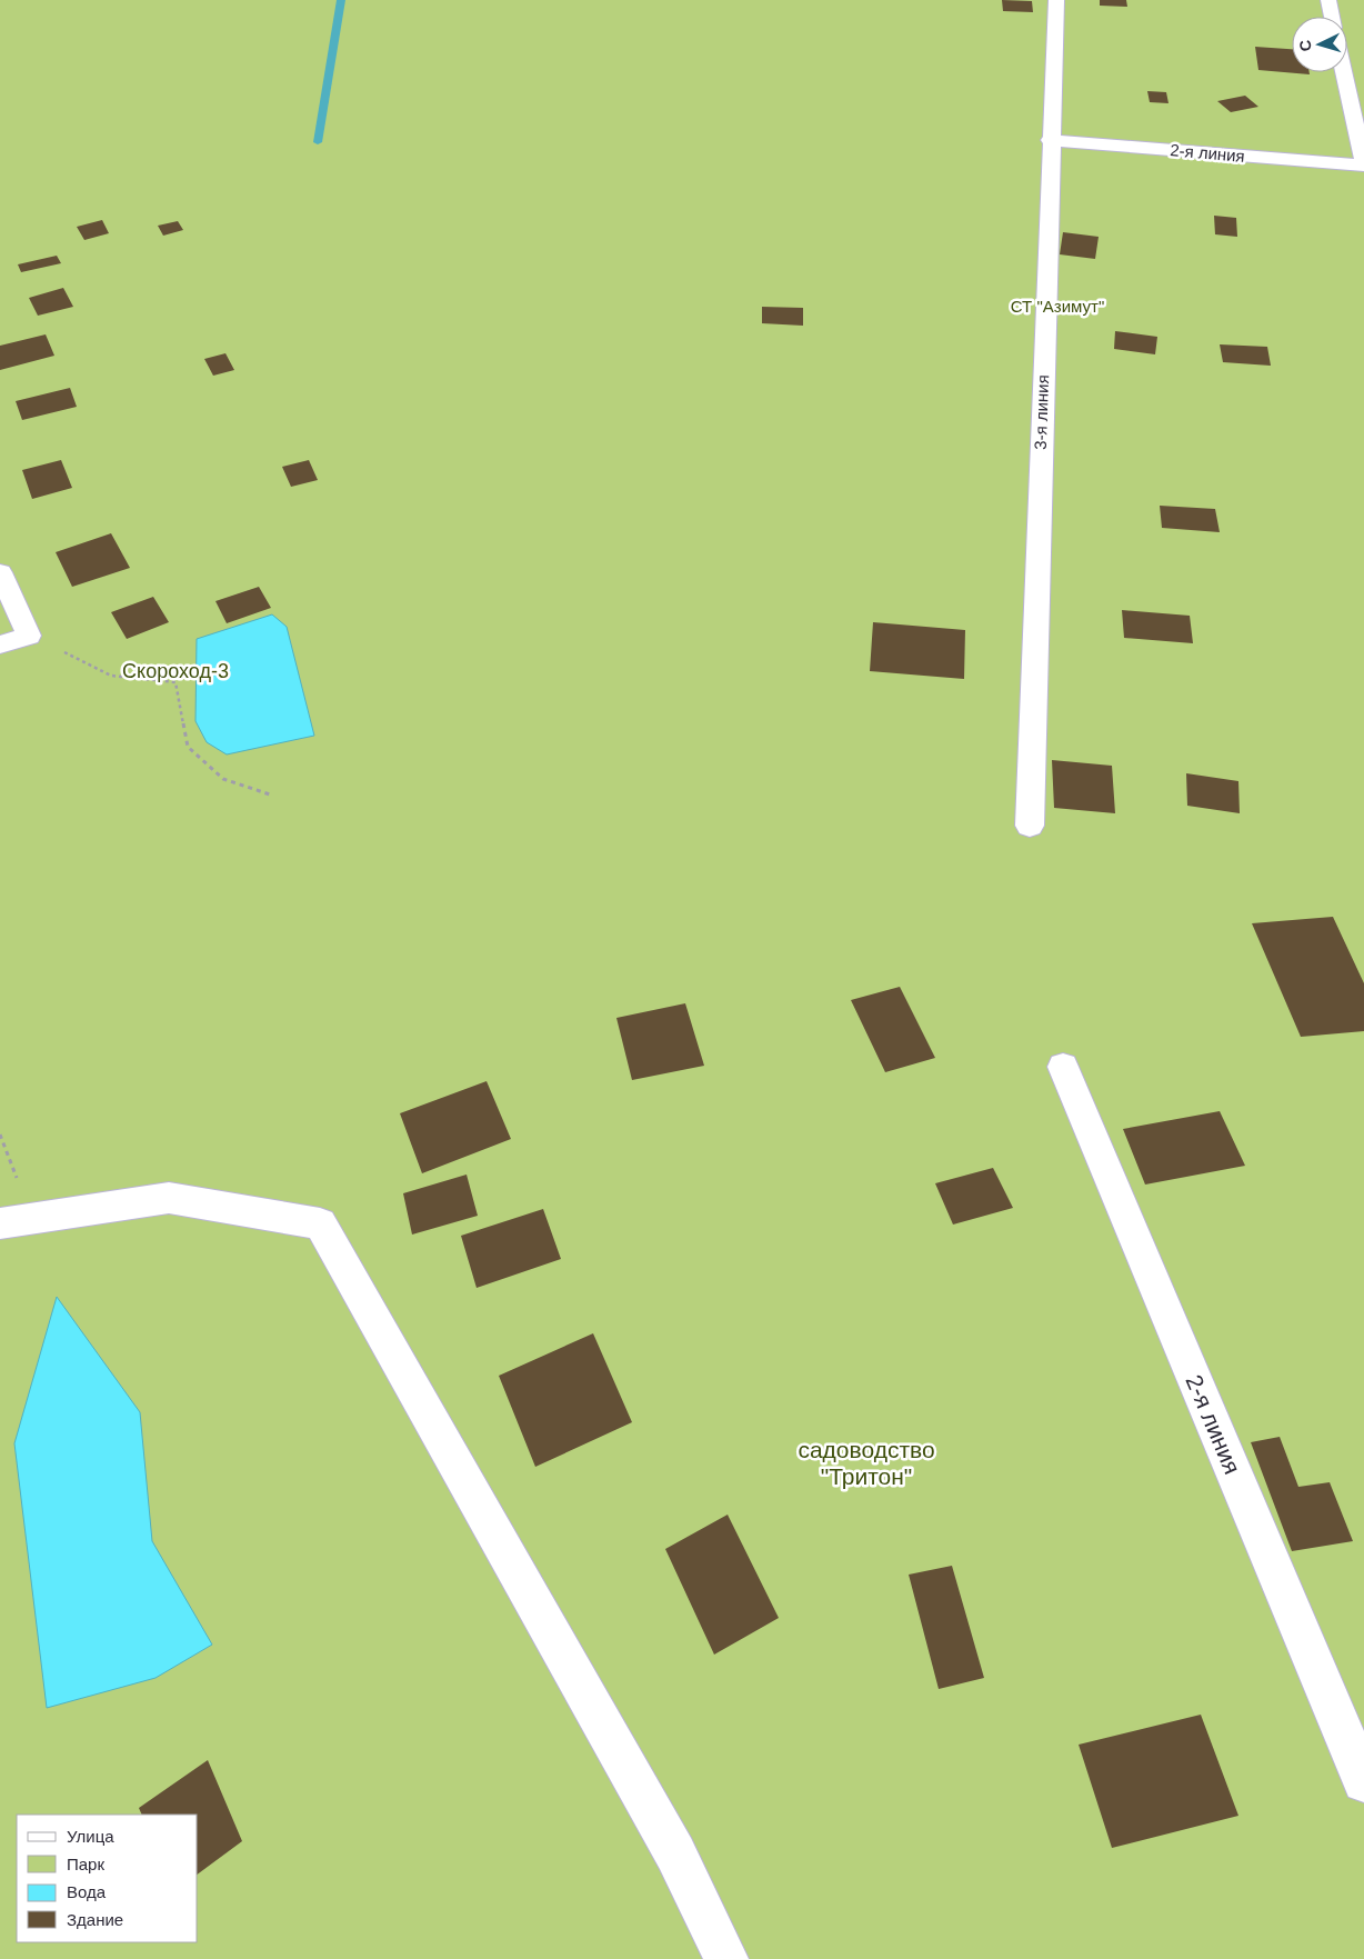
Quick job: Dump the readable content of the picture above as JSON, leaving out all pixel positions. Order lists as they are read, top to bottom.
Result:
{
  "streets": {
    "street": ["2-я линия", "3-я линия"]
  },
  "crossings": [
    ["2-я линия", "3-я линия"]
  ],
  "parks": ["СТ \"Азимут\"", "Скороход-3", "садоводство \"Тритон\""],
  "legend": [
    "Улица",
    "Парк",
    "Вода",
    "Здание"
  ],
  "north": "left"
}
